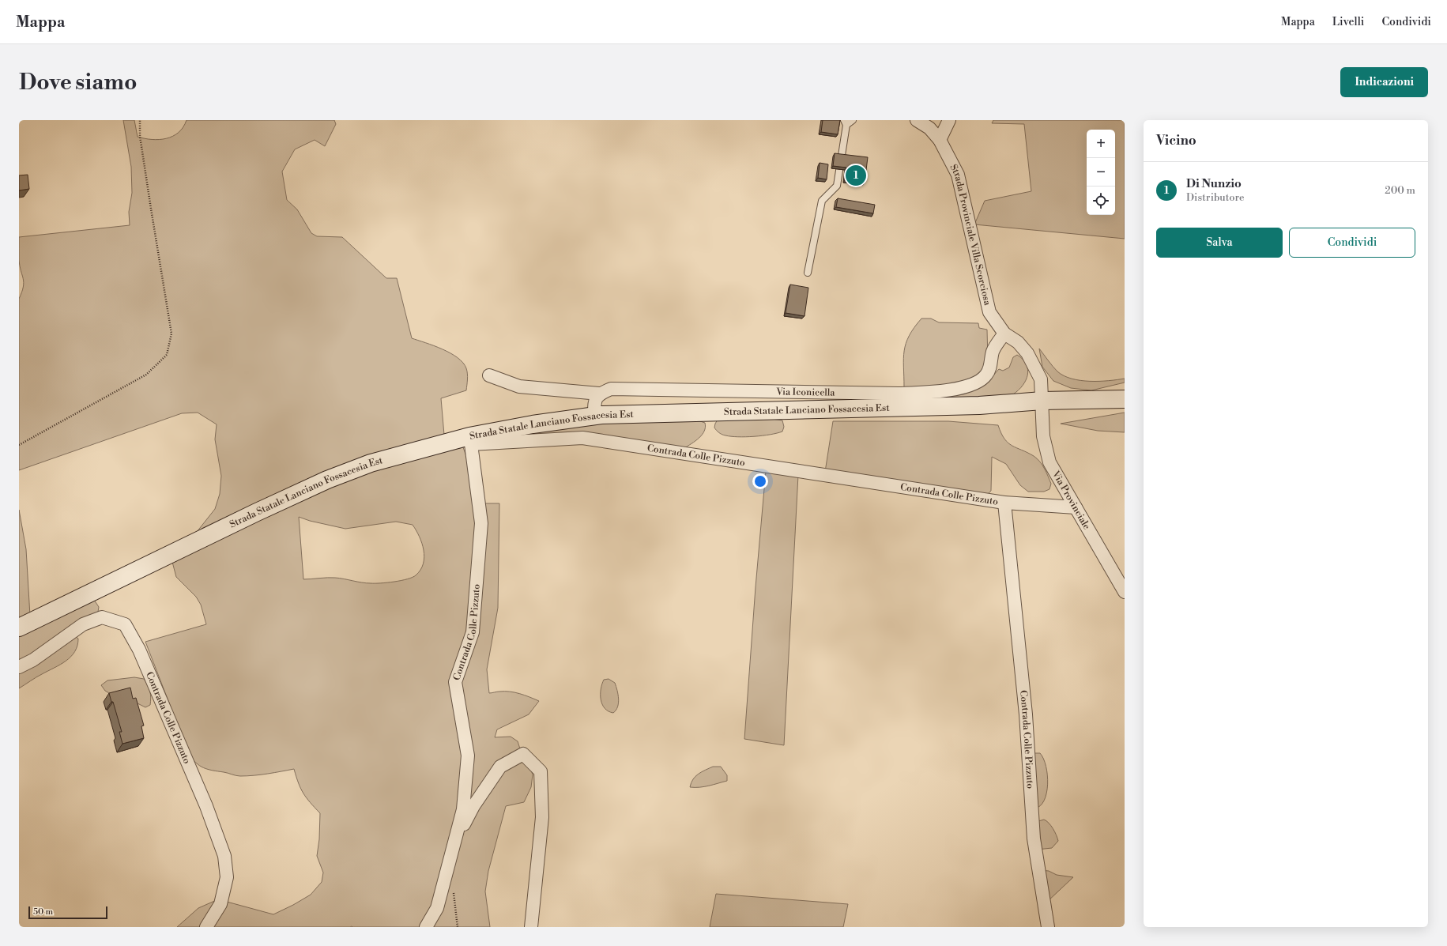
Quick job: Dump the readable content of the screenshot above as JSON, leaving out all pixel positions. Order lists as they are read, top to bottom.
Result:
{
  "streets": {
    "main road": ["Strada Statale Lanciano Fossacesia Est"],
    "street": [
      "Strada Provinciale Villa Scorciosa",
      "Via Iconicella",
      "Contrada Colle Pizzuto",
      "Via Provinciale"
    ]
  },
  "crossings": [
    ["Strada Provinciale Villa Scorciosa", "Via Iconicella"],
    ["Strada Provinciale Villa Scorciosa", "Strada Statale Lanciano Fossacesia Est"],
    ["Strada Provinciale Villa Scorciosa", "Via Provinciale"],
    ["Strada Statale Lanciano Fossacesia Est", "Contrada Colle Pizzuto"],
    ["Strada Statale Lanciano Fossacesia Est", "Via Provinciale"]
  ],
  "scale_bar": "50 m",
  "page": {
    "header": "Mappa",
    "nav": ["Mappa", "Livelli", "Condividi"],
    "buttons": [
      "Indicazioni",
      ["Salva", "Condividi"]
    ],
    "title": "Dove siamo",
    "heading": "Vicino",
    "map_buttons": ["+", "−"],
    "list": [
      {
        "mark": "1",
        "name": "Di Nunzio",
        "note": "Distributore",
        "value": "200 m"
      }
    ],
    "pins": "1",
    "scale": "50 m"
  }
}
